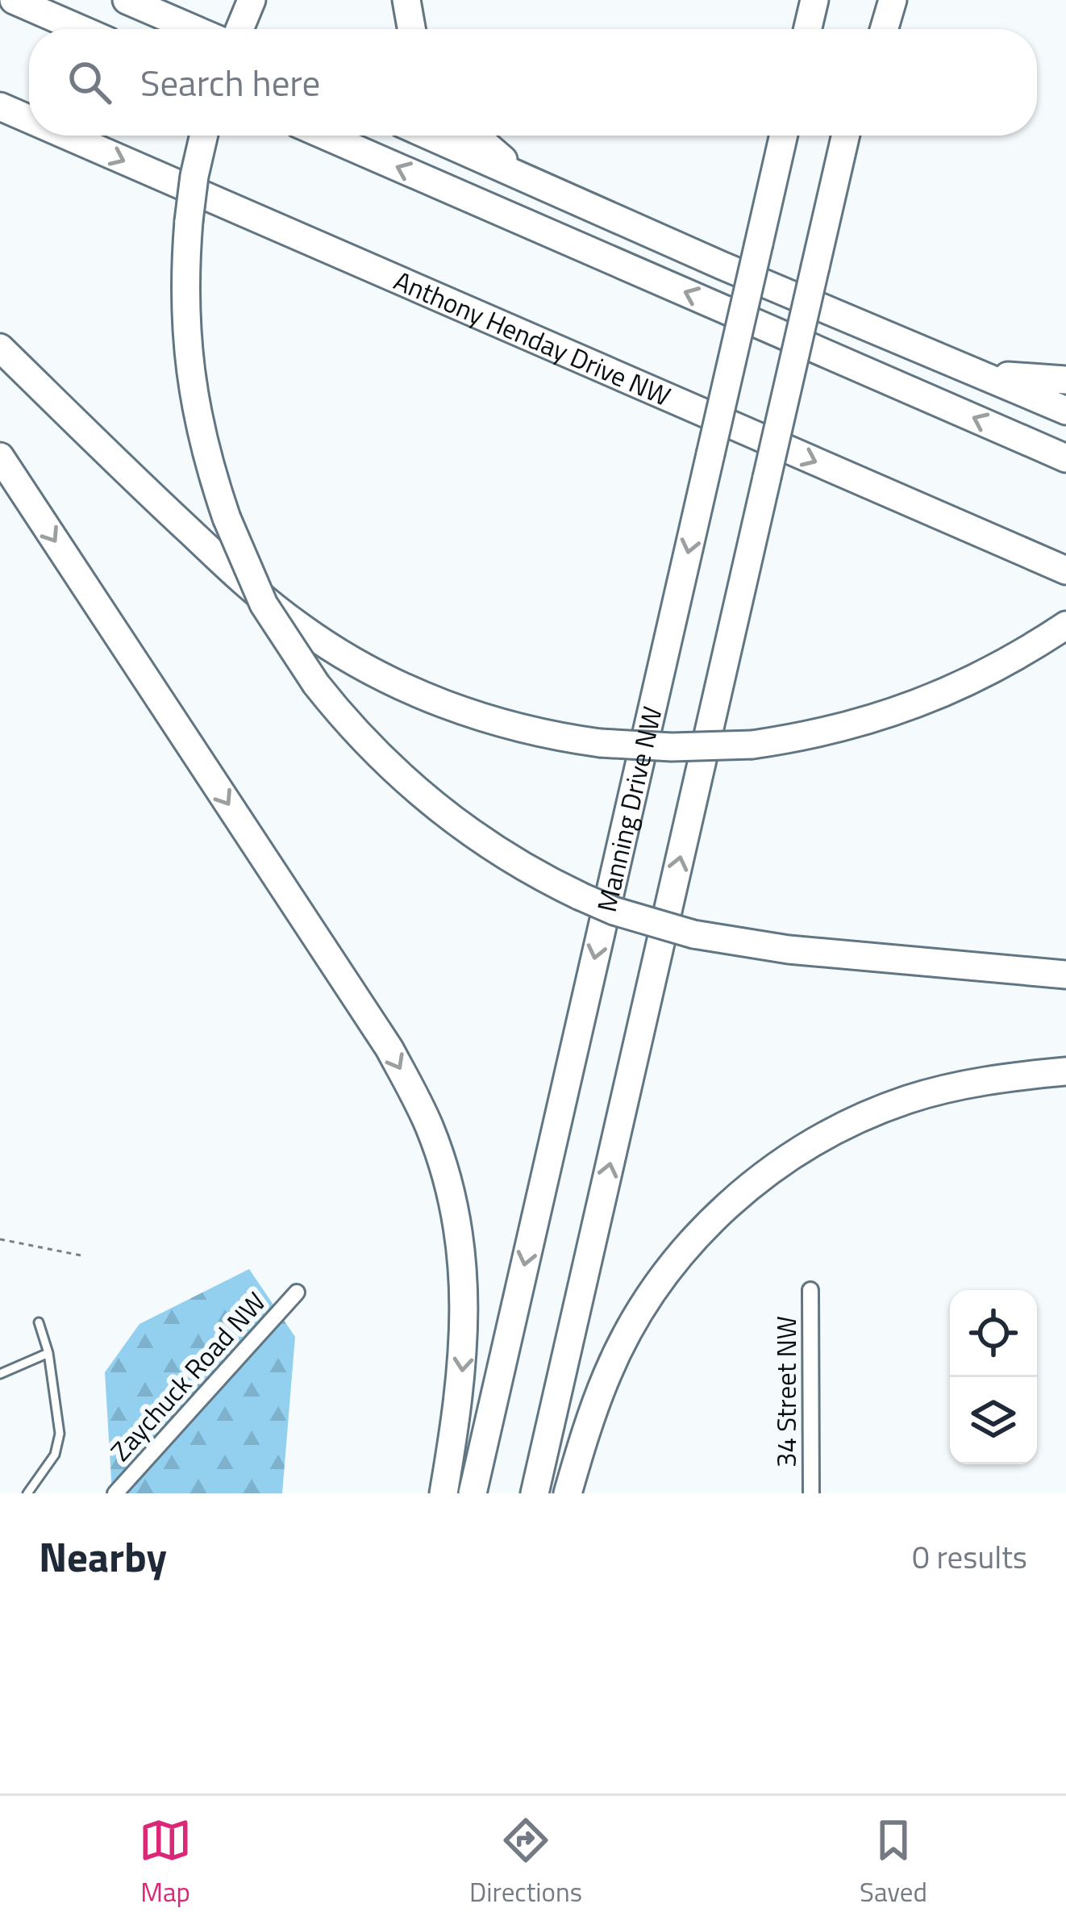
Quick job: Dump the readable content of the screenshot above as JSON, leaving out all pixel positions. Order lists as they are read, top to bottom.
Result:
{
  "streets": {
    "highway": ["Anthony Henday Drive NW", "Manning Drive NW"],
    "street": ["Zaychuck Road NW", "34 Street NW"]
  },
  "page": {
    "search": "Search here",
    "heading": ["Nearby", "0 results"],
    "nav": ["Map", "Directions", "Saved"]
  }
}
